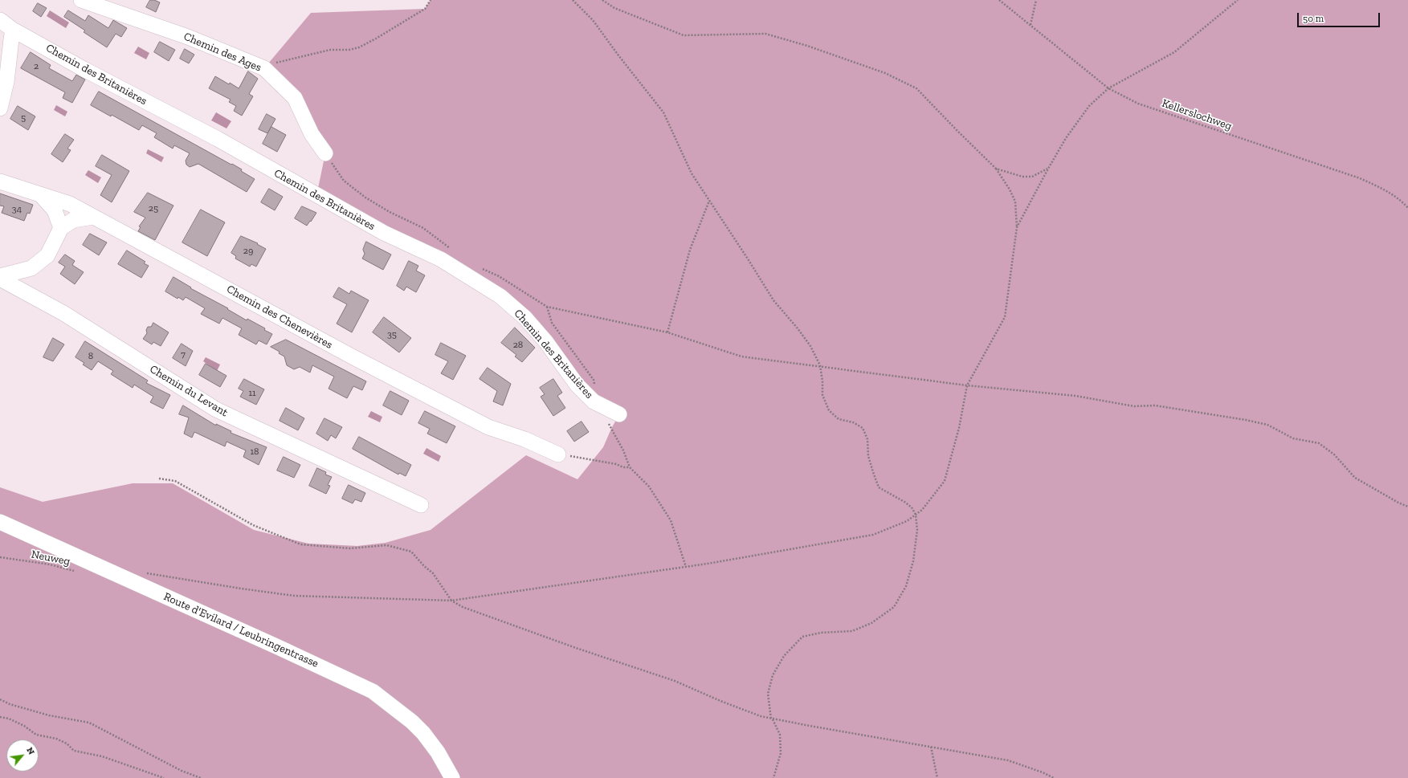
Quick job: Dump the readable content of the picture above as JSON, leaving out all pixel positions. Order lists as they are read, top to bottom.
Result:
{
  "streets": {
    "street": [
      "Chemin des Ages",
      "Chemin des Britanières",
      "Chemin des Chenevières",
      "Chemin du Levant",
      "Route d'Evilard / Leubringentrasse"
    ],
    "path": ["Kellerslochweg", "Neuweg"]
  },
  "house_numbers": [
    "2",
    "5",
    "25",
    "34",
    "29",
    "35",
    "28",
    "7",
    "8",
    "11",
    "18"
  ],
  "scale_bar": "50 m",
  "north": "top right"
}
